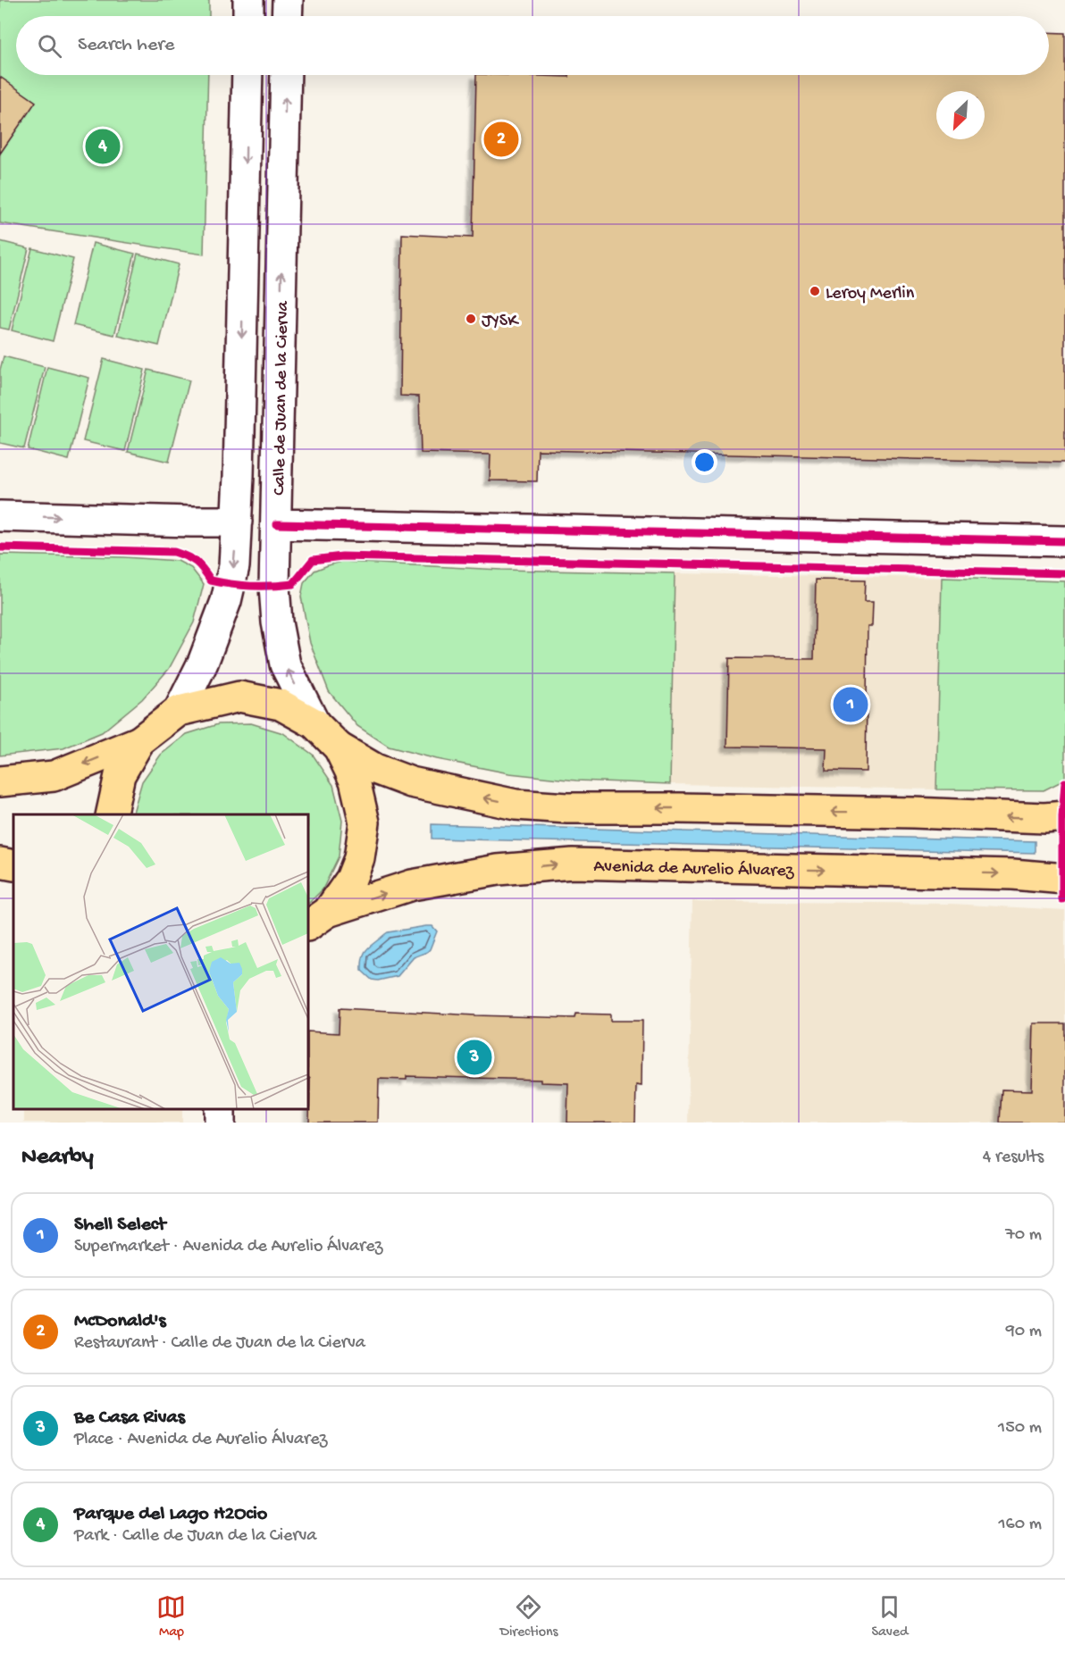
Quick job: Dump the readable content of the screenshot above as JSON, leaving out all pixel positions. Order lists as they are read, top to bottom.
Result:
{
  "streets": {
    "main road": ["Avenida de Aurelio Álvarez"],
    "street": ["Calle de Juan de la Cierva"]
  },
  "places": ["Leroy Merlin", "JYSK"],
  "north": "bottom left",
  "page": {
    "search": "Search here",
    "pins": [
      "2",
      "4",
      "1",
      "3"
    ],
    "heading": ["Nearby", "4 results"],
    "list": [
      {
        "mark": "1",
        "name": "Shell Select",
        "note": "Supermarket · Avenida de Aurelio Álvarez",
        "value": "70 m"
      },
      {
        "mark": "2",
        "name": "McDonald's",
        "note": "Restaurant · Calle de Juan de la Cierva",
        "value": "90 m"
      },
      {
        "mark": "3",
        "name": "Be Casa Rivas",
        "note": "Place · Avenida de Aurelio Álvarez",
        "value": "150 m"
      },
      {
        "mark": "4",
        "name": "Parque del Lago H2Ocio",
        "note": "Park · Calle de Juan de la Cierva",
        "value": "160 m"
      }
    ],
    "nav": ["Map", "Directions", "Saved"]
  }
}
